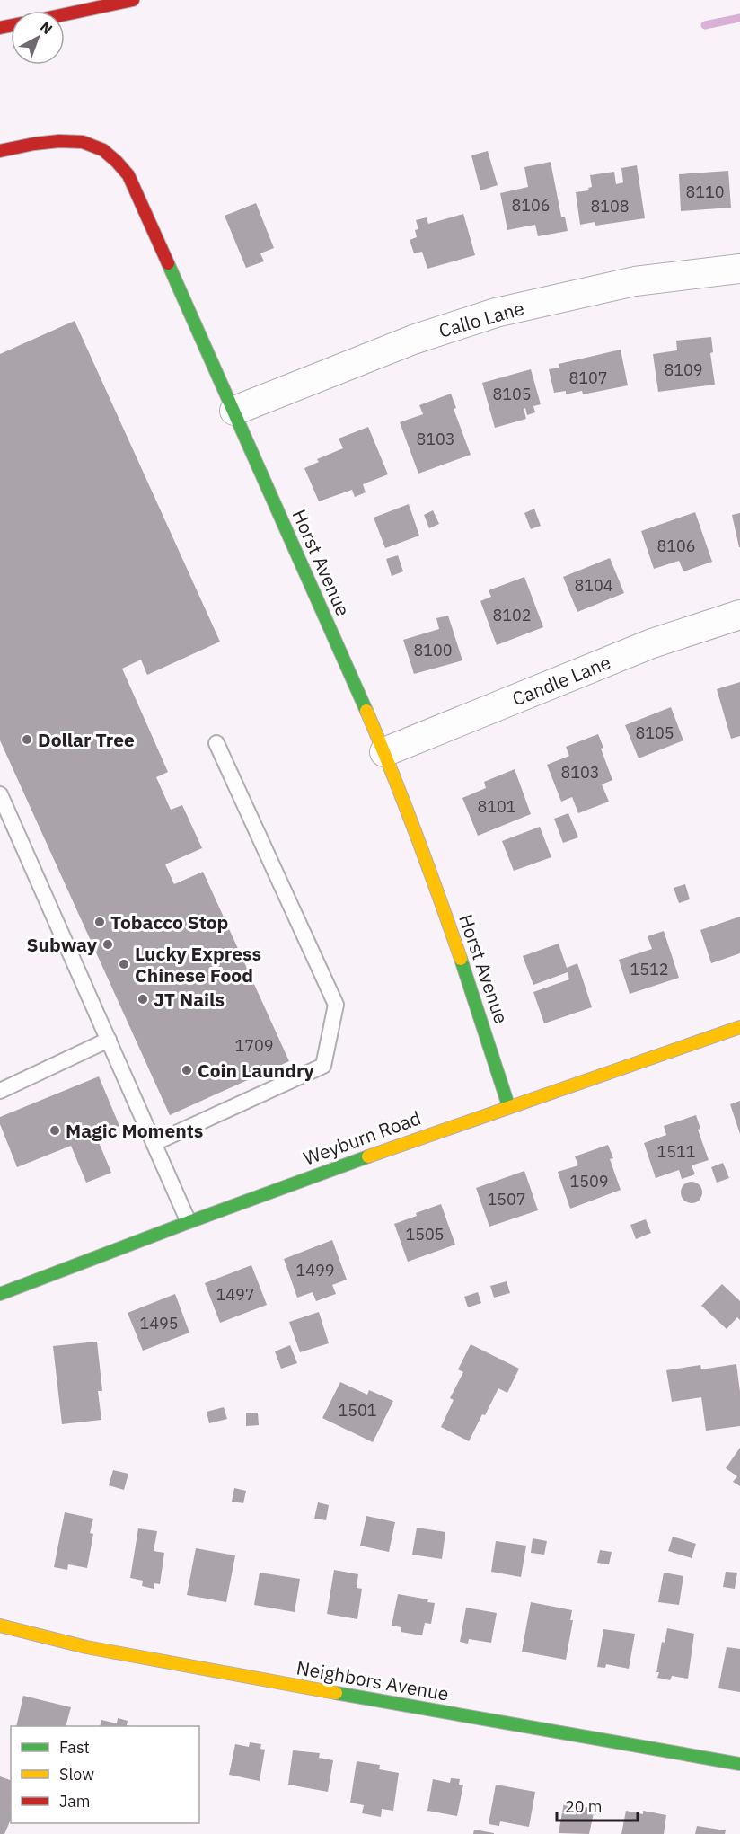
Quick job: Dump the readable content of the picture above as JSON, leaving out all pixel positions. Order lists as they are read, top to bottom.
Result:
{
  "streets": {
    "main road": ["Horst Avenue", "Weyburn Road", "Neighbors Avenue"],
    "street": ["Callo Lane", "Candle Lane"]
  },
  "crossings": [
    ["Callo Lane", "Horst Avenue"],
    ["Horst Avenue", "Candle Lane"],
    ["Horst Avenue", "Weyburn Road"]
  ],
  "places": [
    "Dollar Tree",
    "Tobacco Stop",
    "Subway",
    "Lucky Express Chinese Food",
    "JT Nails",
    "Coin Laundry",
    "Magic Moments"
  ],
  "house_numbers": [
    "8110",
    "8106",
    "8108",
    "8109",
    "8107",
    "8105",
    "8103",
    "8106",
    "8104",
    "8102",
    "8100",
    "8105",
    "8103",
    "8101",
    "1512",
    "1709",
    "1511",
    "1509",
    "1507",
    "1505",
    "1499",
    "1497",
    "1495",
    "1501"
  ],
  "legend": ["Fast", "Slow", "Jam"],
  "scale_bar": "20 m",
  "north": "top right"
}
